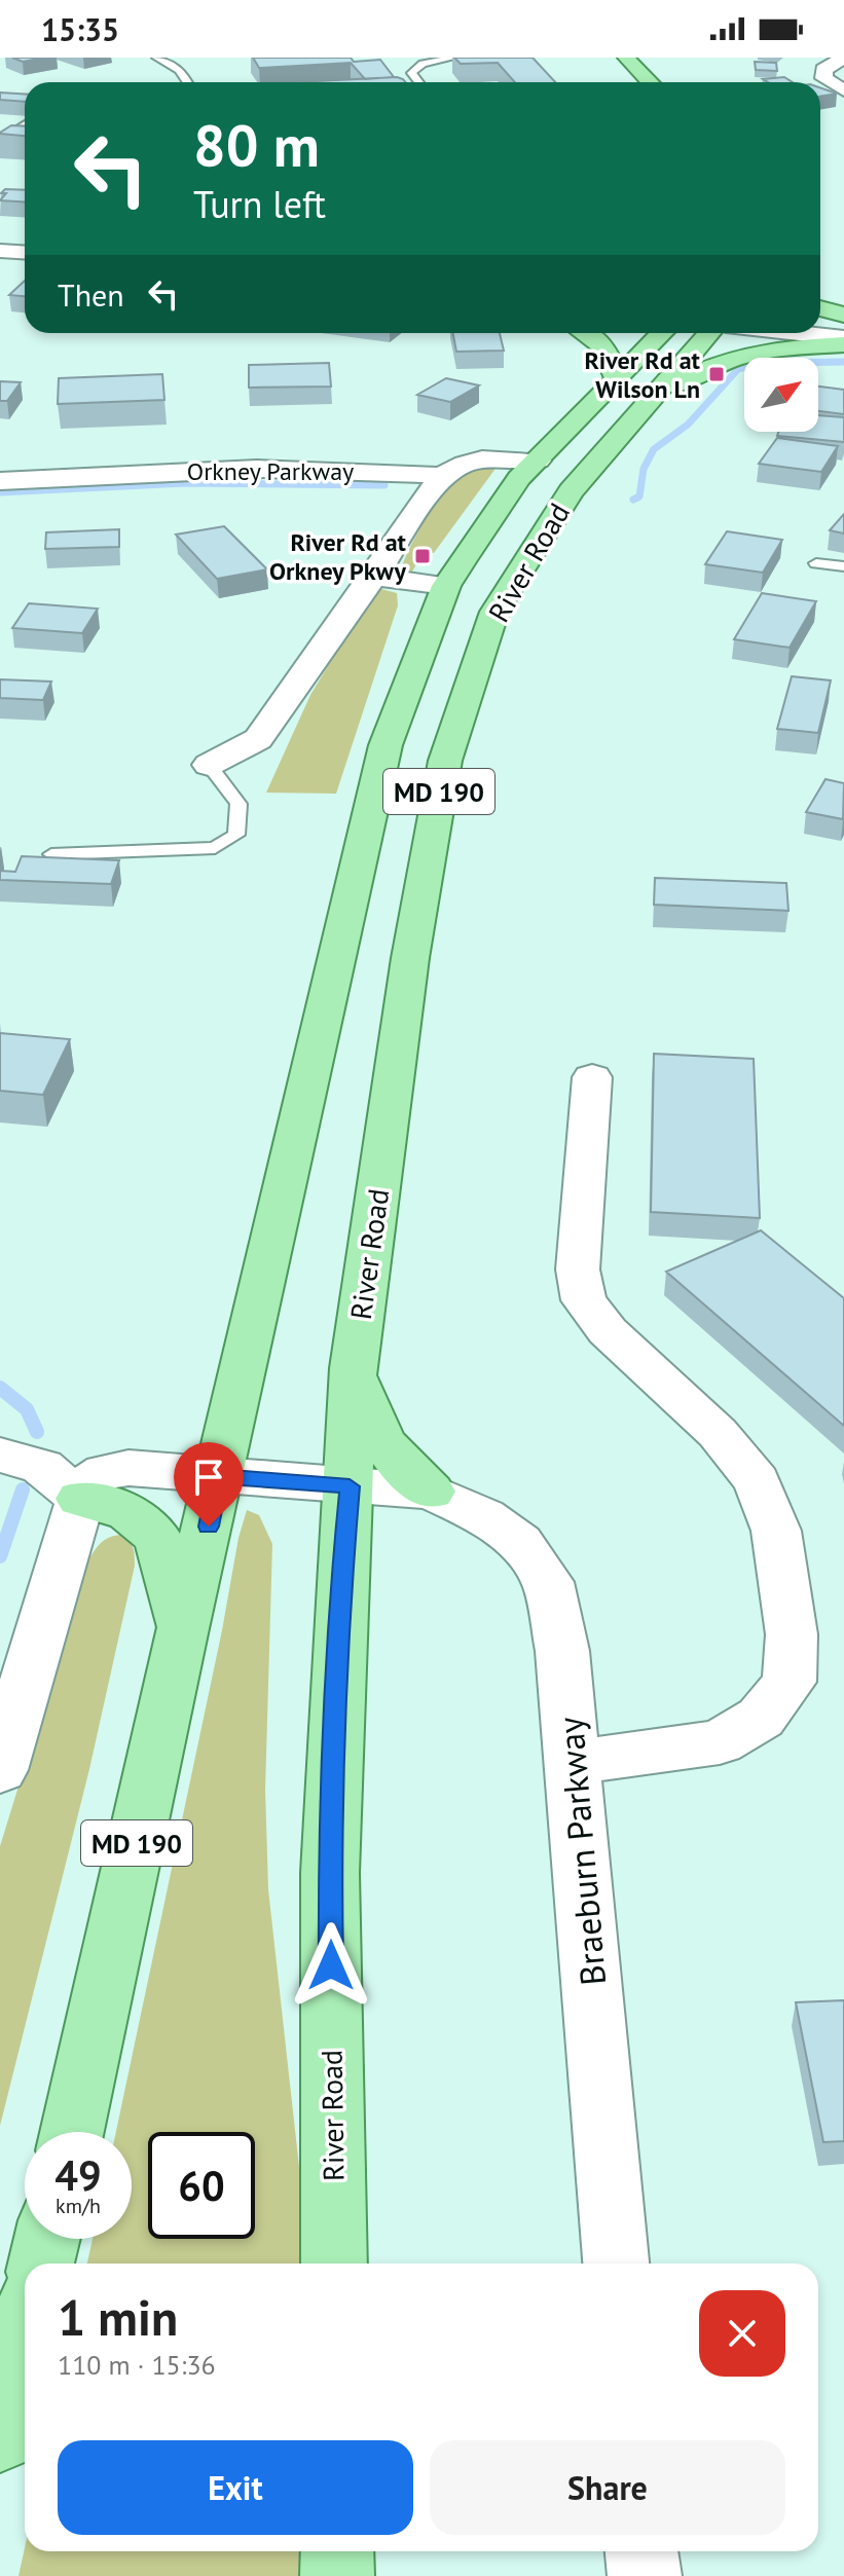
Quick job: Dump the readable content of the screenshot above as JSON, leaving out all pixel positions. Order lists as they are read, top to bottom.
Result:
{
  "streets": {
    "main road": ["River Road", "MD 190"],
    "street": ["Orkney Parkway", "Braeburn Parkway"]
  },
  "crossings": [
    ["Orkney Parkway", "River Road"]
  ],
  "places": {
    "transit": ["River Rd at Wilson Ln", "River Rd at Orkney Pkwy"]
  },
  "north": "top right",
  "page": {
    "status": "15:35",
    "turn": ["80 m", "Turn left"],
    "then": "Then",
    "speed": "49 km/h",
    "limit": "60",
    "heading": ["1 min", "110 m · 15:36"],
    "buttons": ["Exit", "Share"]
  }
}
